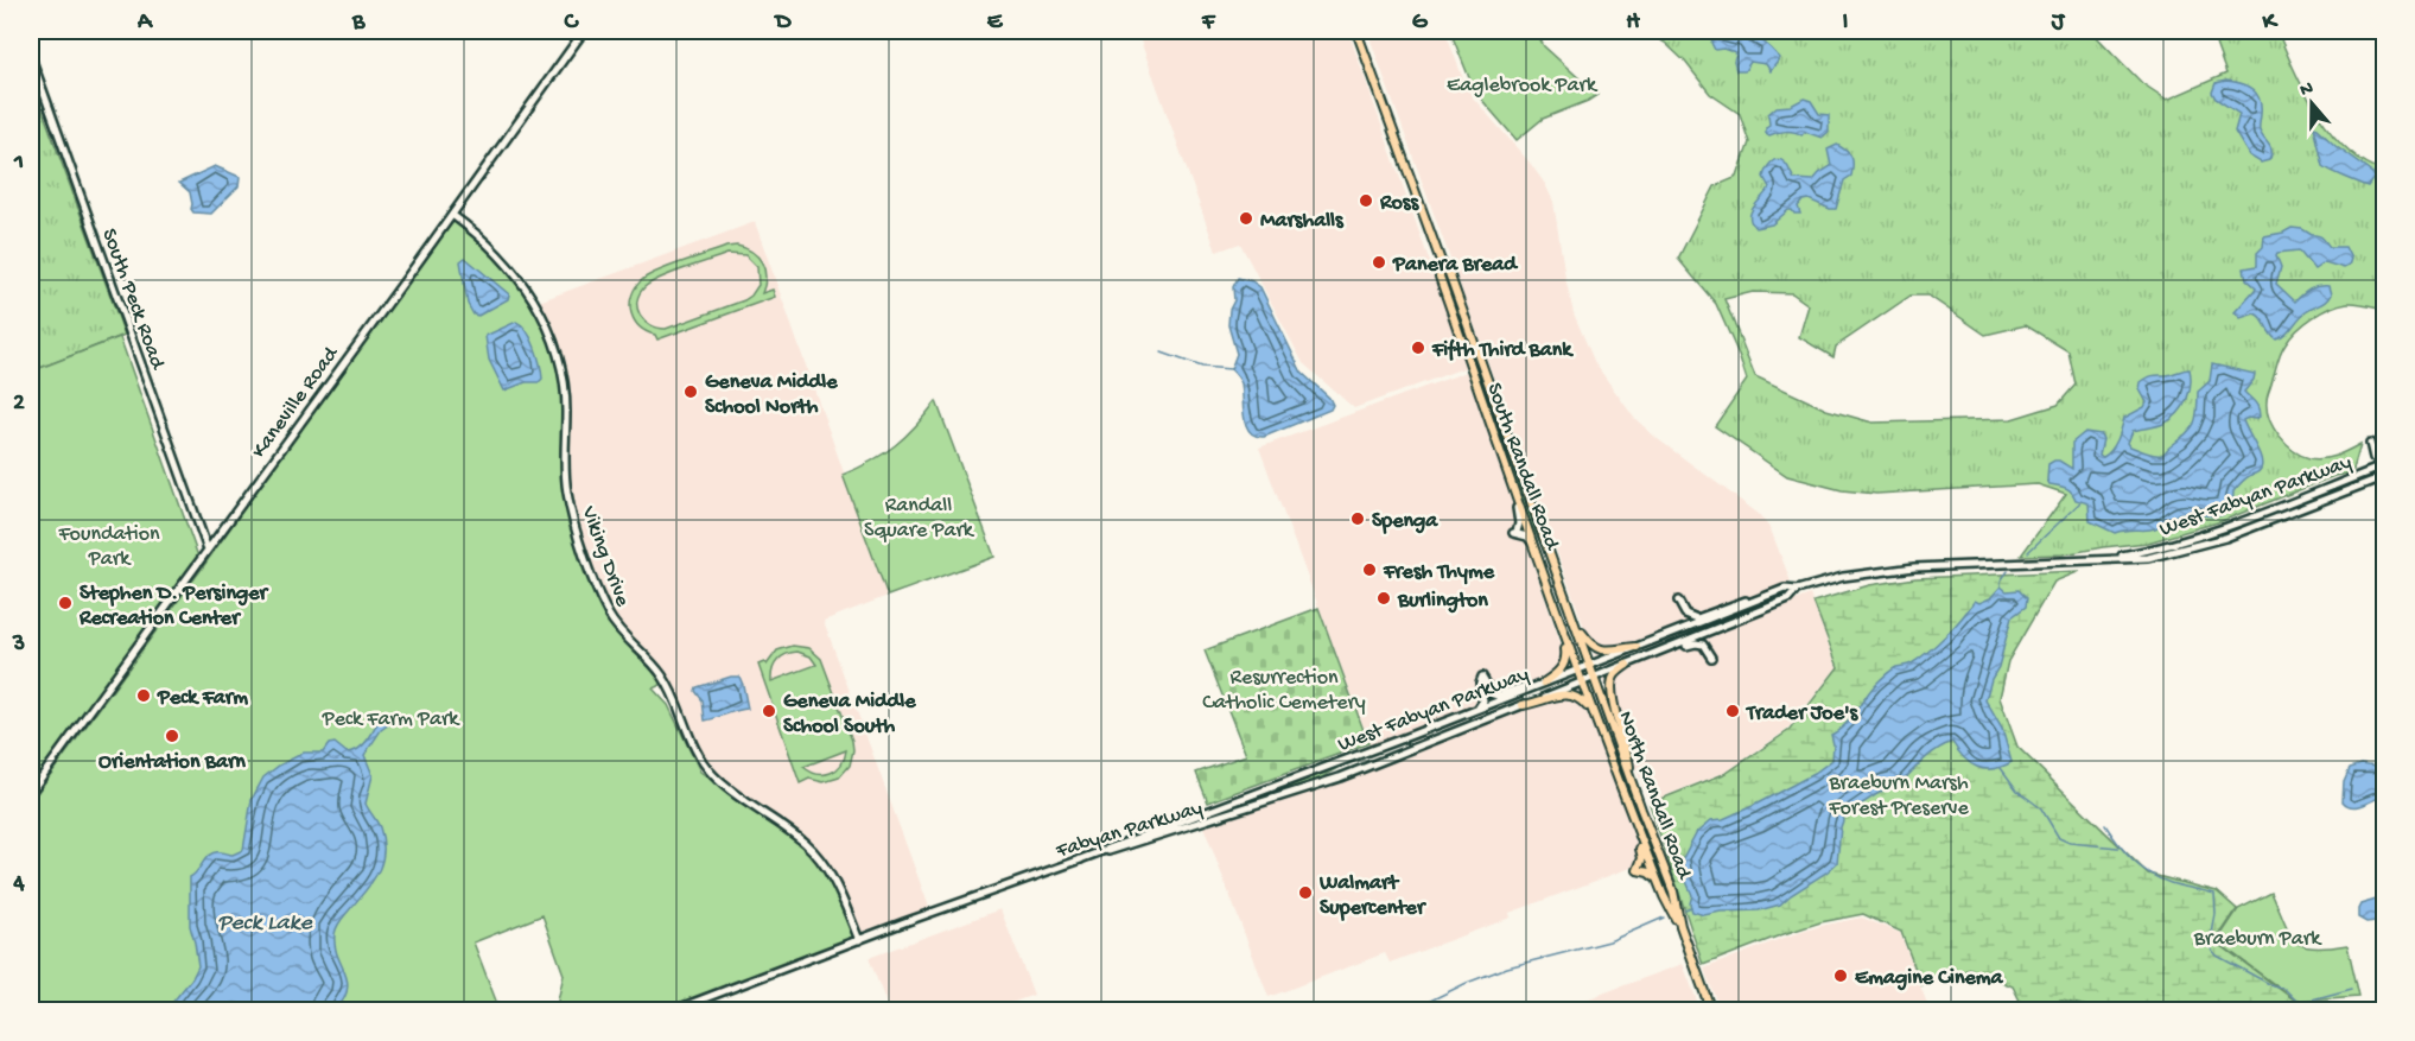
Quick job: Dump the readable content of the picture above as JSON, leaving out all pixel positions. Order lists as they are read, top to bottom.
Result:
{
  "streets": {
    "main road": [
      "South Peck Road",
      "Kaneville Road",
      "South Randall Road",
      "West Fabyan Parkway",
      "Viking Drive",
      "North Randall Road",
      "Fabyan Parkway"
    ]
  },
  "crossings": [
    ["South Peck Road", "Kaneville Road"],
    ["Kaneville Road", "Viking Drive"],
    ["South Randall Road", "West Fabyan Parkway"],
    ["South Randall Road", "North Randall Road"],
    ["South Randall Road", "Fabyan Parkway"],
    ["West Fabyan Parkway", "North Randall Road"],
    ["West Fabyan Parkway", "Fabyan Parkway"],
    ["Viking Drive", "Fabyan Parkway"],
    ["North Randall Road", "Fabyan Parkway"]
  ],
  "water": ["Peck Lake"],
  "parks": [
    "Eaglebrook Park",
    "Randall Square Park",
    "Foundation Park",
    "Resurrection Catholic Cemetery",
    "Peck Farm Park",
    "Braeburn Marsh Forest Preserve",
    "Braeburn Park"
  ],
  "places": [
    "Ross",
    "Marshalls",
    "Panera Bread",
    "Fifth Third Bank",
    "Geneva Middle School North",
    "Spenga",
    "Fresh Thyme",
    "Burlington",
    "Stephen D. Persinger Recreation Center",
    "Peck Farm",
    "Geneva Middle School South",
    "Trader Joe's",
    "Orientation Barn",
    "Walmart Supercenter",
    "Emagine Cinema"
  ],
  "north": "top",
  "grid": {
    "columns": [
      "A",
      "B",
      "C",
      "D",
      "E",
      "F",
      "G",
      "H",
      "I",
      "J",
      "K"
    ],
    "rows": [
      "1",
      "2",
      "3",
      "4"
    ]
  }
}
